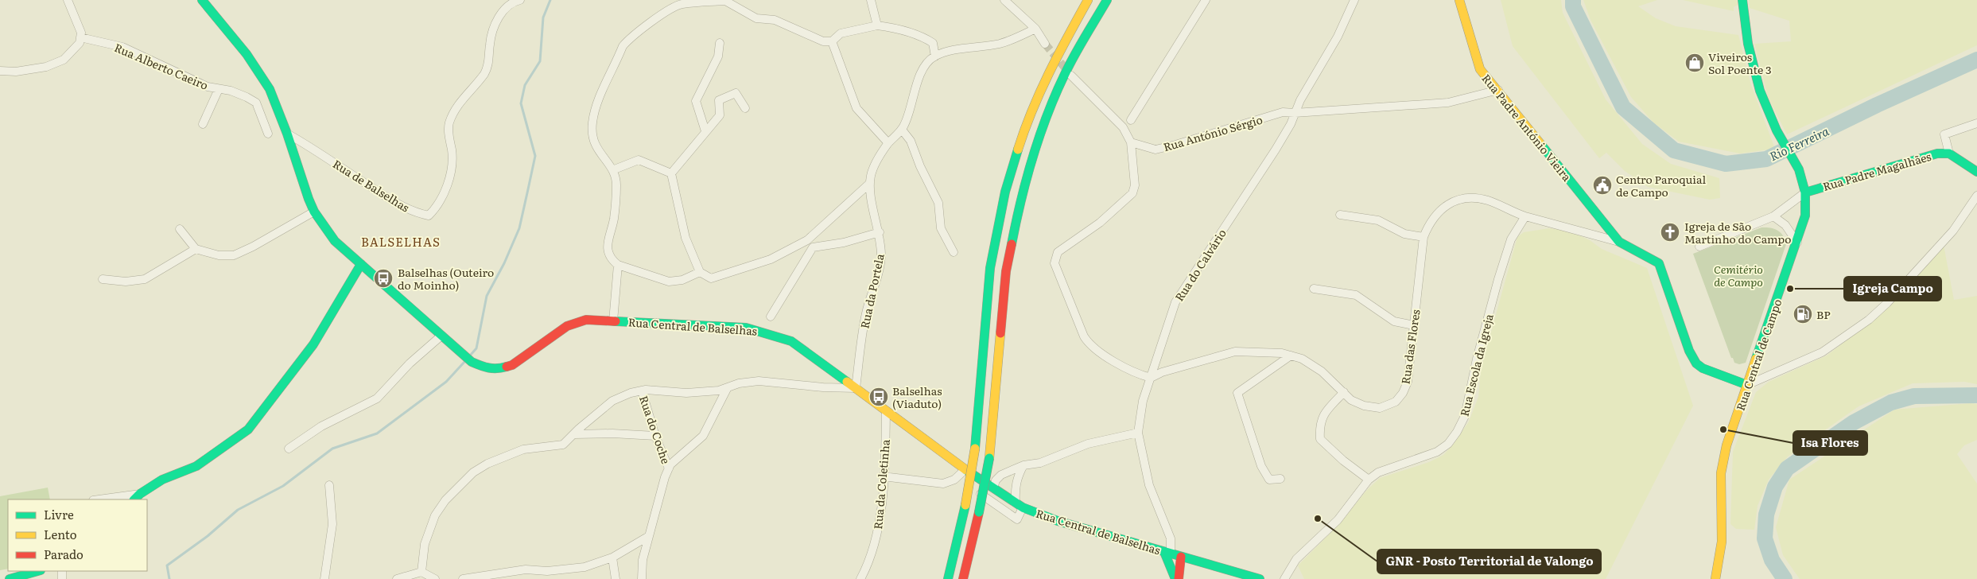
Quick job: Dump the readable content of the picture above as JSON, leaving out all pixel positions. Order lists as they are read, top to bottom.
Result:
{
  "streets": {
    "main road": [
      "Rua Padre António Vieira",
      "Rua Padre Magalhães",
      "Rua Central de Balselhas",
      "Rua Central de Campo"
    ],
    "street": [
      "Rua Alberto Caeiro",
      "Rua António Sérgio",
      "Rua de Balselhas",
      "Rua do Calvário",
      "Rua da Portela",
      "Rua das Flores",
      "Rua Escola da Igreja",
      "Rua do Coche",
      "Rua da Coletinha"
    ]
  },
  "crossings": [
    ["Rua Padre António Vieira", "Rua António Sérgio"],
    ["Rua António Sérgio", "Rua do Calvário"],
    ["Rua Padre Magalhães", "Rua Central de Campo"],
    ["Rua de Balselhas", "Rua Central de Balselhas"],
    ["Rua do Calvário", "Rua Central de Balselhas"],
    ["Rua do Calvário", "Rua das Flores"],
    ["Rua da Portela", "Rua Central de Balselhas"],
    ["Rua Central de Balselhas", "Rua da Coletinha"],
    ["Rua das Flores", "Rua Escola da Igreja"]
  ],
  "districts": ["BALSELHAS"],
  "water": ["Rio Ferreira"],
  "parks": ["Cemitério de Campo"],
  "places": {
    "shop": ["Viveiros Sol Poente 3"],
    "public building": ["Centro Paroquial de Campo"],
    "church": ["Igreja de São Martinho do Campo"],
    "bus stop": ["Balselhas (Outeiro do Moinho)", "Balselhas (Viaduto)"],
    "other": ["Igreja Campo", "Isa Flores", "GNR - Posto Territorial de Valongo"],
    "fuel station": ["BP"]
  },
  "legend": ["Livre", "Lento", "Parado"]
}
